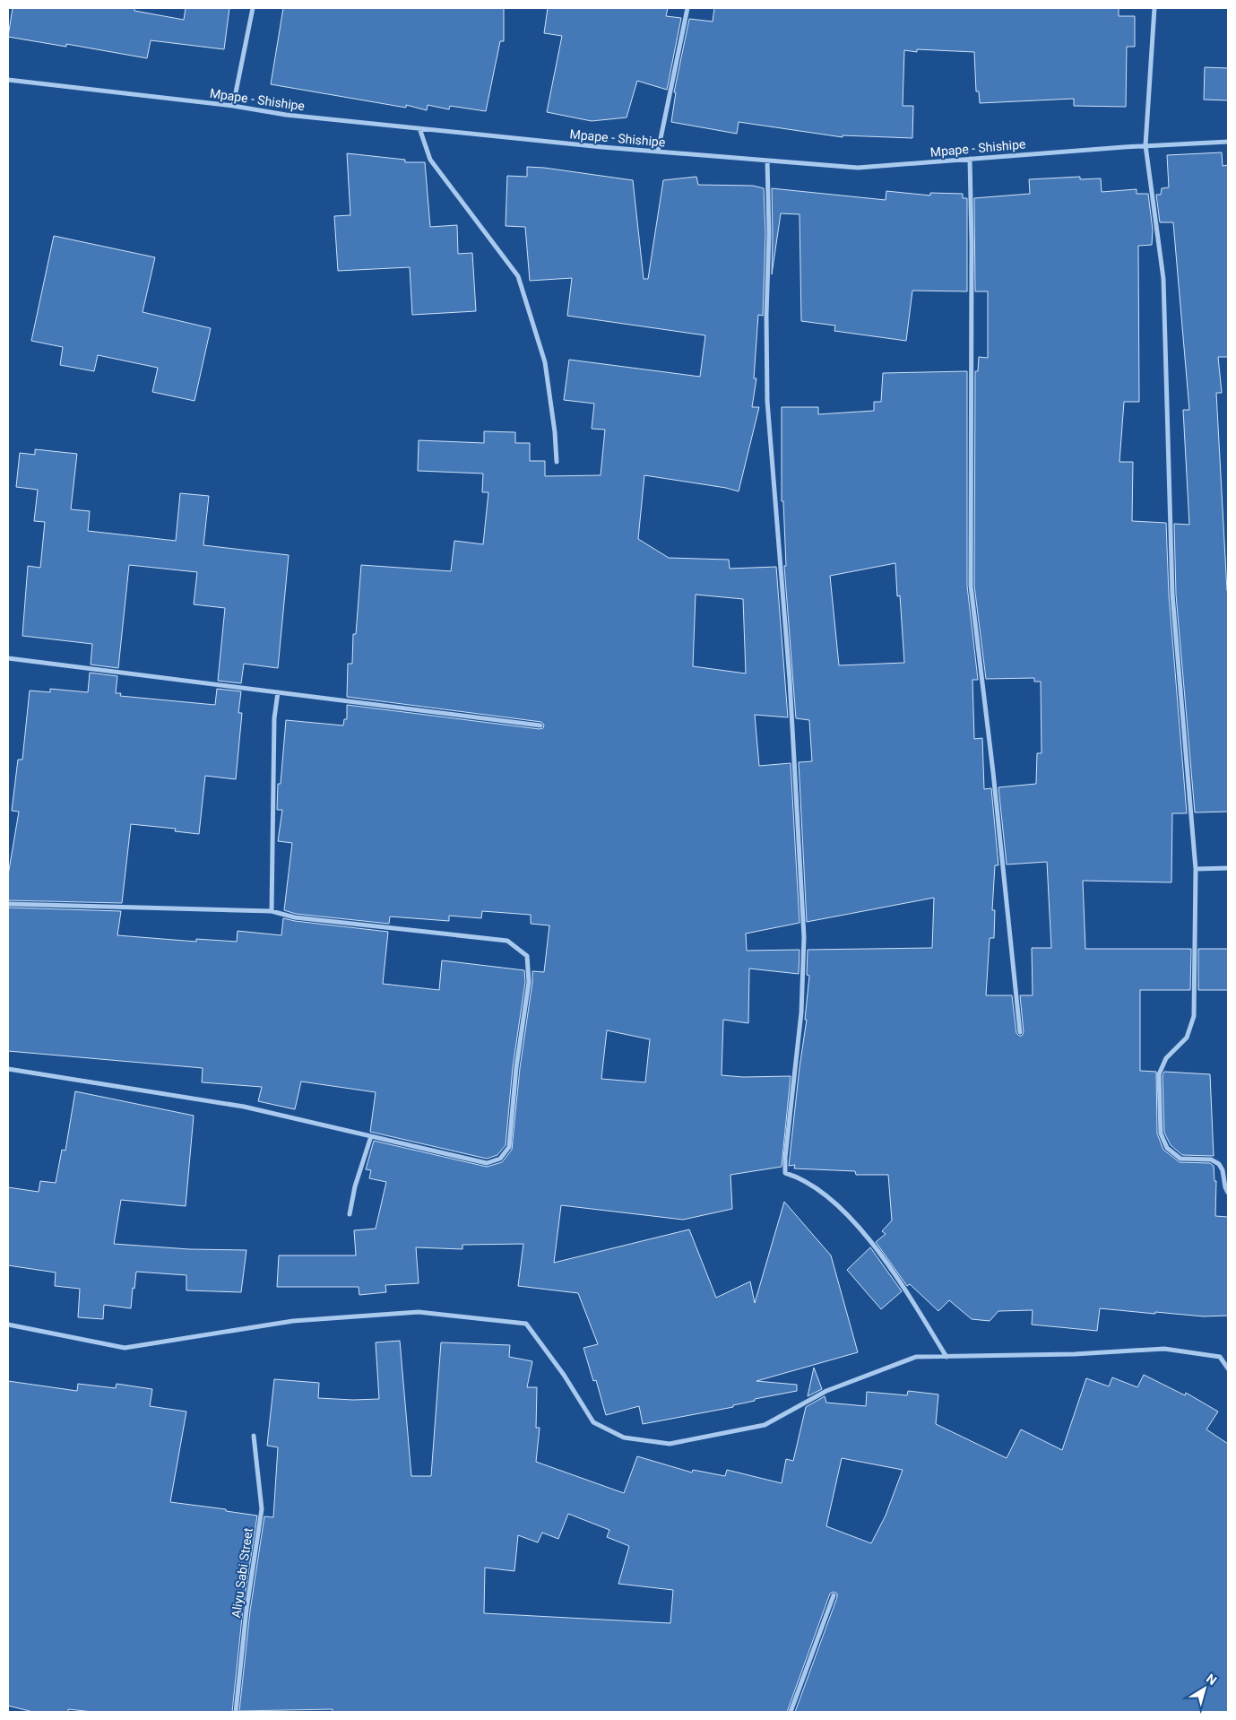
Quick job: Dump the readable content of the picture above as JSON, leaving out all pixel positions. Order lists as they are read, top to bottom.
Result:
{
  "streets": {
    "street": ["Mpape - Shishipe", "Aliyu Sabi Street"]
  },
  "north": "top right"
}
